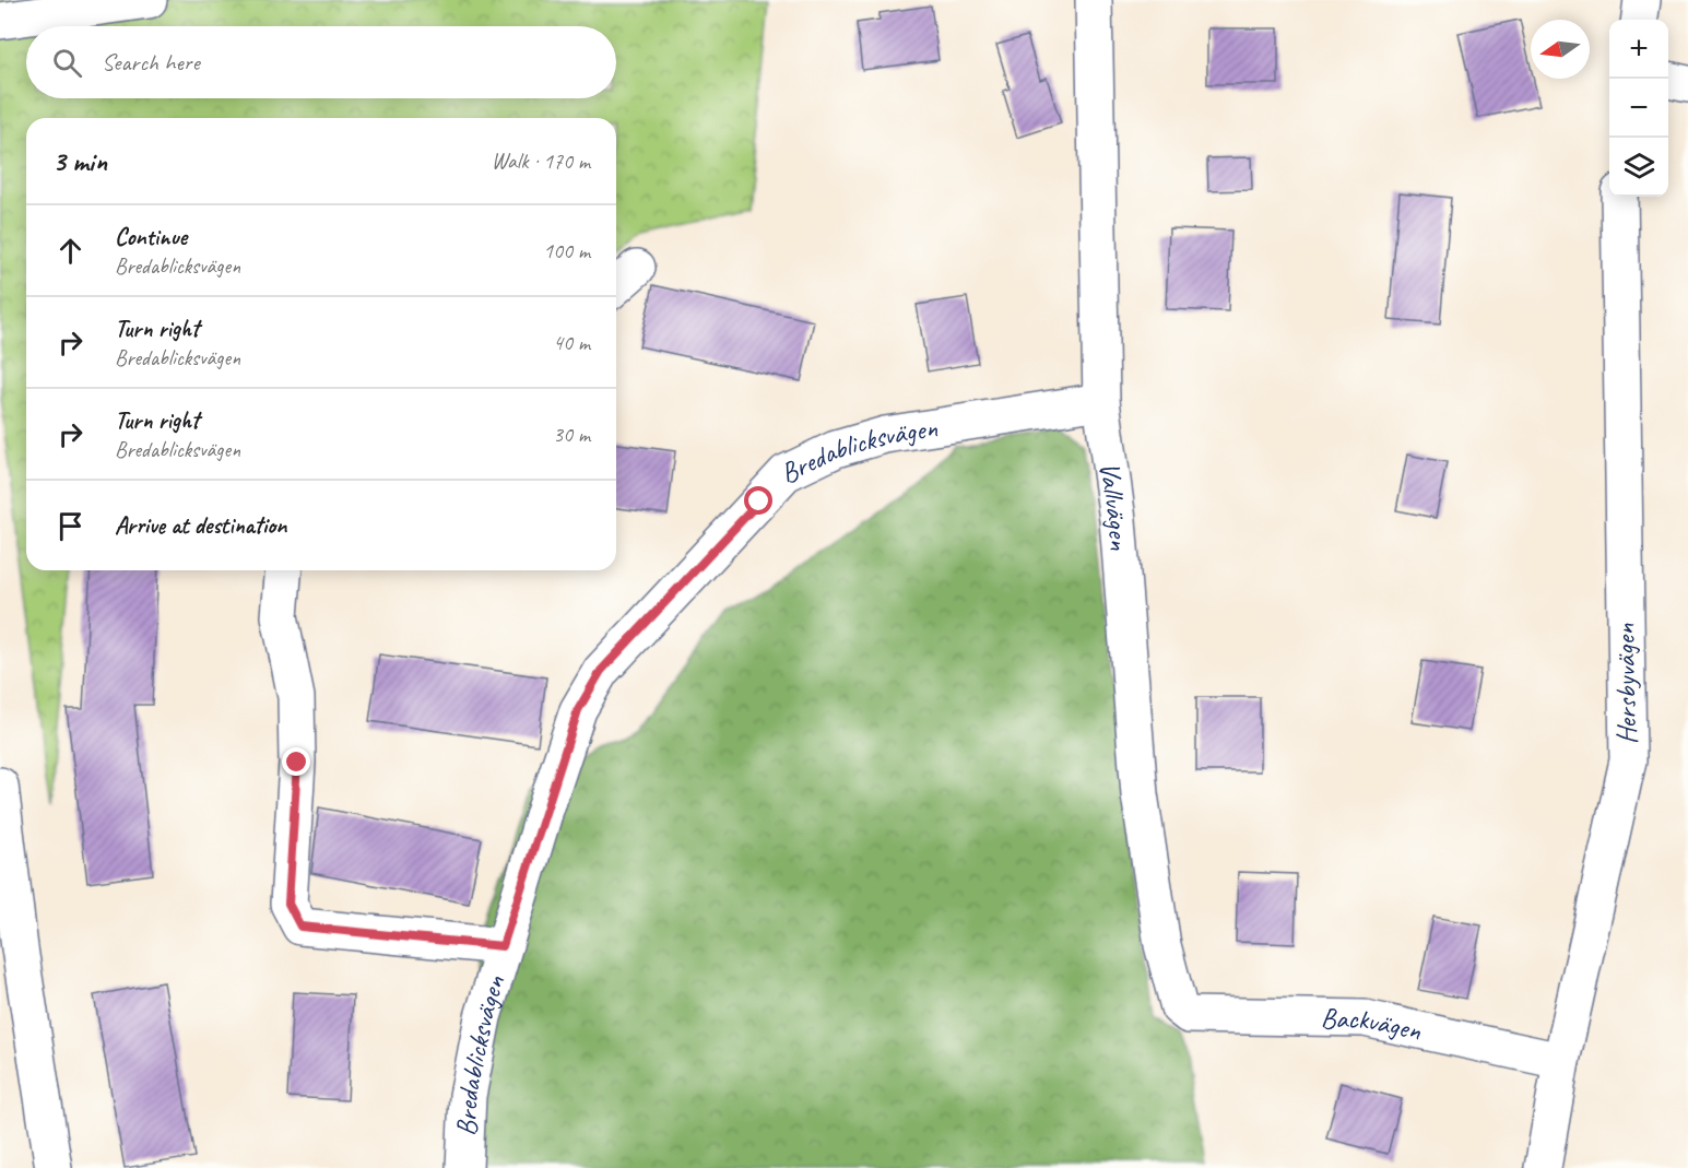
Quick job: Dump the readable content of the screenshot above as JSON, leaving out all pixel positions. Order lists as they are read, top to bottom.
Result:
{
  "streets": {
    "street": [
      "Bredablicksvägen",
      "Vallvägen",
      "Hersbyvägen",
      "Backvägen"
    ]
  },
  "crossings": [
    ["Bredablicksvägen", "Vallvägen"],
    ["Vallvägen", "Backvägen"],
    ["Hersbyvägen", "Backvägen"]
  ],
  "north": "left",
  "page": {
    "map_buttons": ["+", "−"],
    "search": "Search here",
    "heading": ["3 min", "Walk · 170 m"],
    "list": [
      ["Continue", "Bredablicksvägen", "100 m"],
      ["Turn right", "Bredablicksvägen", "40 m"],
      ["Turn right", "Bredablicksvägen", "30 m"],
      "Arrive at destination"
    ]
  }
}
